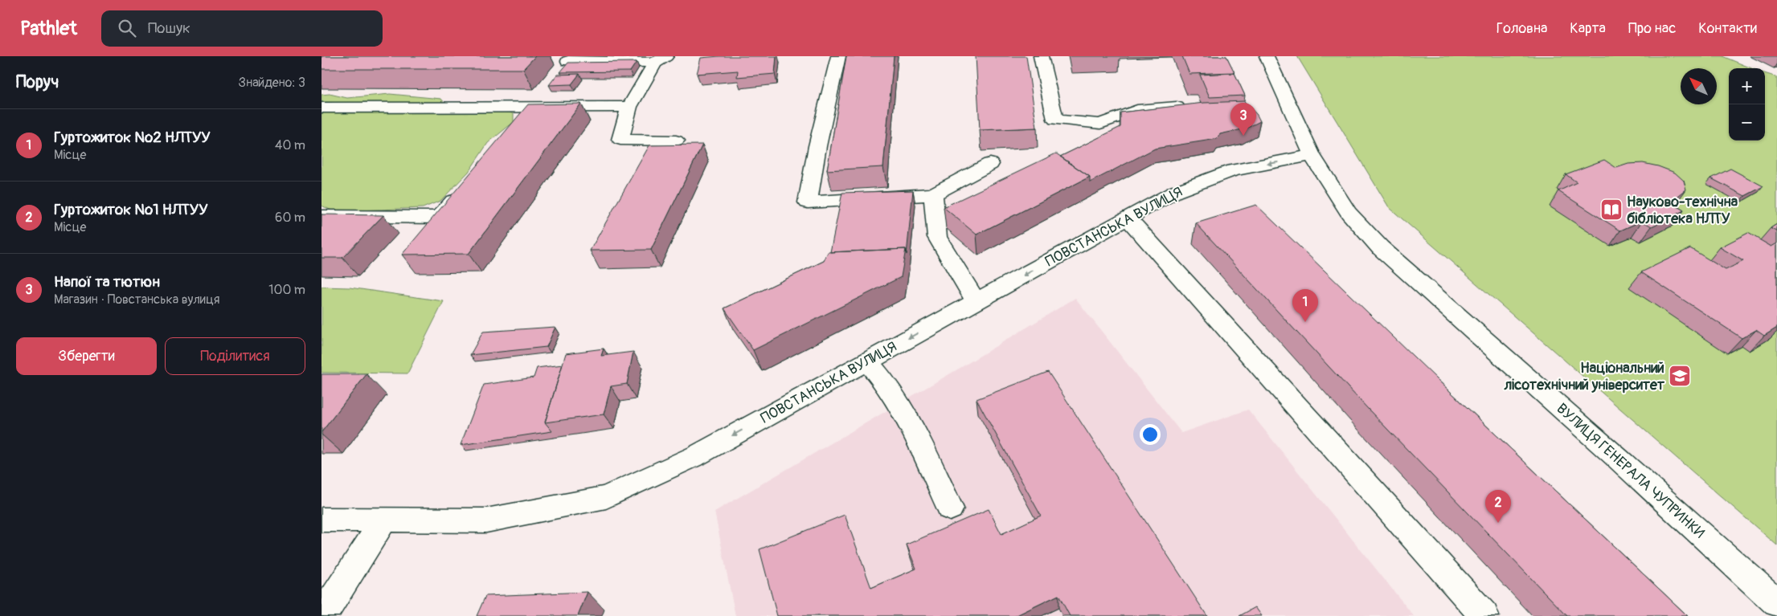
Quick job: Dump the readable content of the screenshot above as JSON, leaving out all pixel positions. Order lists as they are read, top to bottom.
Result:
{
  "streets": {
    "street": ["ПОВСТАНСЬКА ВУЛИЦЯ", "ВУЛИЦЯ ГЕНЕРАЛА ЧУПРИНКИ"]
  },
  "crossings": [
    ["ПОВСТАНСЬКА ВУЛИЦЯ", "ВУЛИЦЯ ГЕНЕРАЛА ЧУПРИНКИ"]
  ],
  "one_way": ["ПОВСТАНСЬКА ВУЛИЦЯ"],
  "places": {
    "library": ["Науково-технічна бібліотека НЛТУ"],
    "school or university": ["Національний лісотехнічний університет"]
  },
  "north": "top left",
  "page": {
    "header": "Pathlet",
    "search": "Пошук",
    "nav": [
      "Головна",
      "Карта",
      "Про нас",
      "Контакти"
    ],
    "heading": ["Поруч", "Знайдено: 3"],
    "map_buttons": ["+", "−"],
    "pins": ["3", "1", "2"],
    "list": [
      {
        "mark": "1",
        "name": "Гуртожиток №2 НЛТУУ",
        "note": "Місце",
        "value": "40 m"
      },
      {
        "mark": "2",
        "name": "Гуртожиток №1 НЛТУУ",
        "note": "Місце",
        "value": "60 m"
      },
      {
        "mark": "3",
        "name": "Напої та тютюн",
        "note": "Магазин · Повстанська вулиця",
        "value": "100 m"
      }
    ],
    "buttons": ["Зберегти", "Поділитися"]
  }
}
